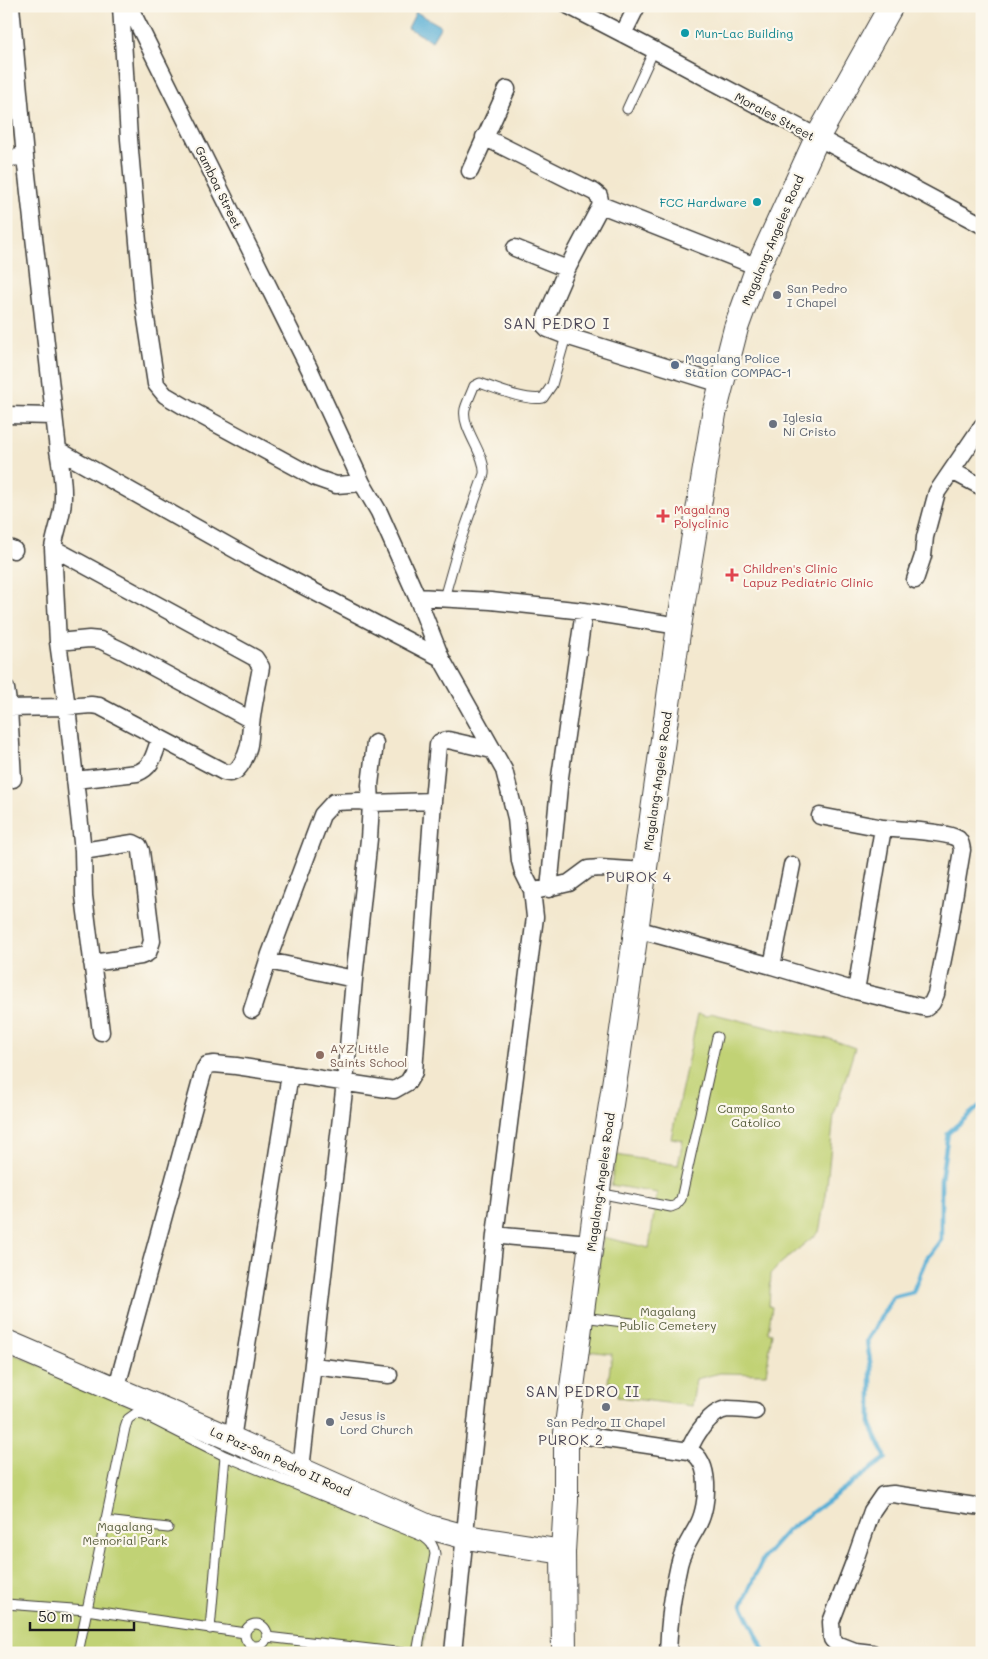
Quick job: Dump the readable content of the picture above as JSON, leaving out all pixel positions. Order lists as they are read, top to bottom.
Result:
{
  "streets": {
    "main road": ["Magalang-Angeles Road", "La Paz-San Pedro II Road"],
    "street": ["Morales Street", "Gamboa Street"]
  },
  "crossings": [
    ["Morales Street", "Magalang-Angeles Road"],
    ["Magalang-Angeles Road", "La Paz-San Pedro II Road"]
  ],
  "districts": [
    "SAN PEDRO I",
    "PUROK 4",
    "SAN PEDRO II",
    "PUROK 2"
  ],
  "parks": ["Campo Santo Catolico", "Magalang Public Cemetery", "Magalang Memorial Park"],
  "places": {
    "other": [
      "Mun-Lac Building",
      "FCC Hardware",
      "San Pedro I Chapel",
      "Magalang Police Station COMPAC-1",
      "Iglesia Ni Cristo",
      "AYZ Little Saints School",
      "San Pedro II Chapel",
      "Jesus is Lord Church"
    ],
    "health": ["Magalang Polyclinic", "Children's Clinic Lapuz Pediatric Clinic"]
  },
  "scale_bar": "50 m"
}
